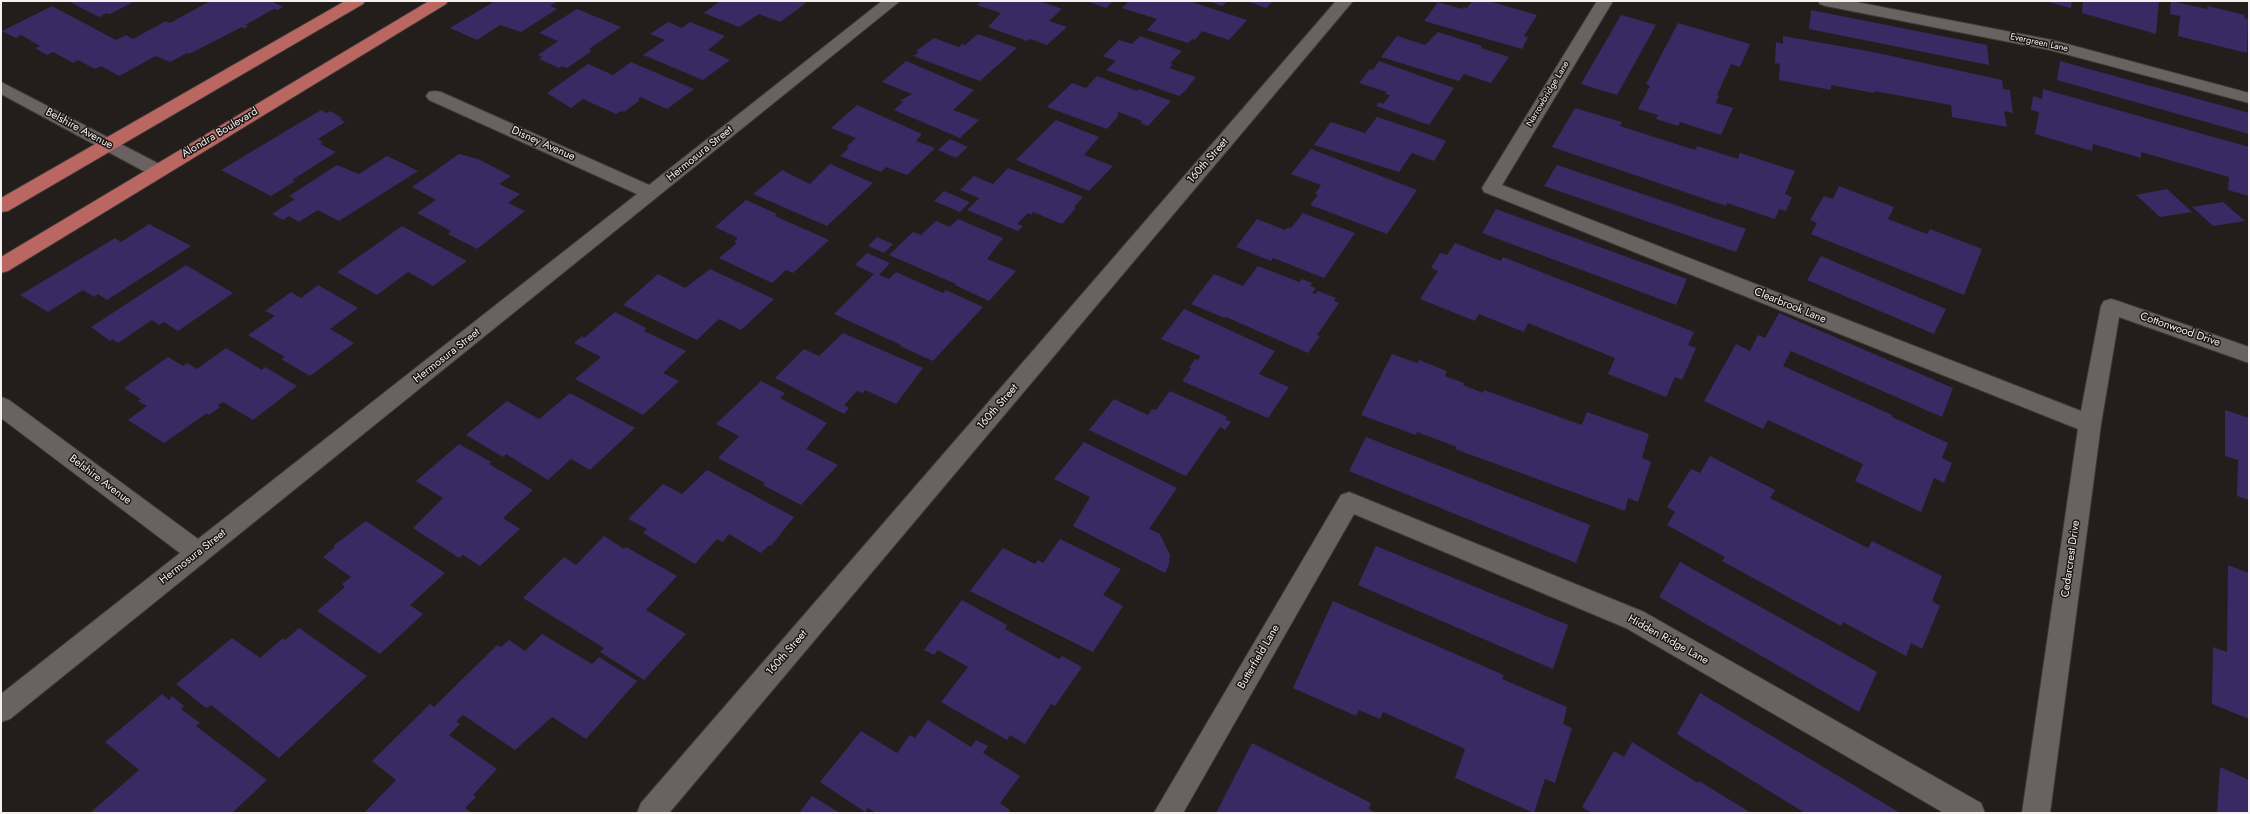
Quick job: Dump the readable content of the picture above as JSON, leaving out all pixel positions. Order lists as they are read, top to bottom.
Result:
{
  "streets": {
    "main road": ["Alondra Boulevard"],
    "street": [
      "Evergreen Lane",
      "Narrowbridge Lane",
      "Belshire Avenue",
      "Disney Avenue",
      "Hermosura Street",
      "160th Street",
      "Clearbrook Lane",
      "Cottonwood Drive",
      "Cedarcrest Drive",
      "Hidden Ridge Lane",
      "Butterfield Lane"
    ]
  },
  "crossings": [
    ["Narrowbridge Lane", "Clearbrook Lane"],
    ["Belshire Avenue", "Alondra Boulevard"],
    ["Belshire Avenue", "Hermosura Street"],
    ["Disney Avenue", "Hermosura Street"],
    ["Clearbrook Lane", "Cedarcrest Drive"],
    ["Cottonwood Drive", "Cedarcrest Drive"],
    ["Hidden Ridge Lane", "Butterfield Lane"]
  ]
}
